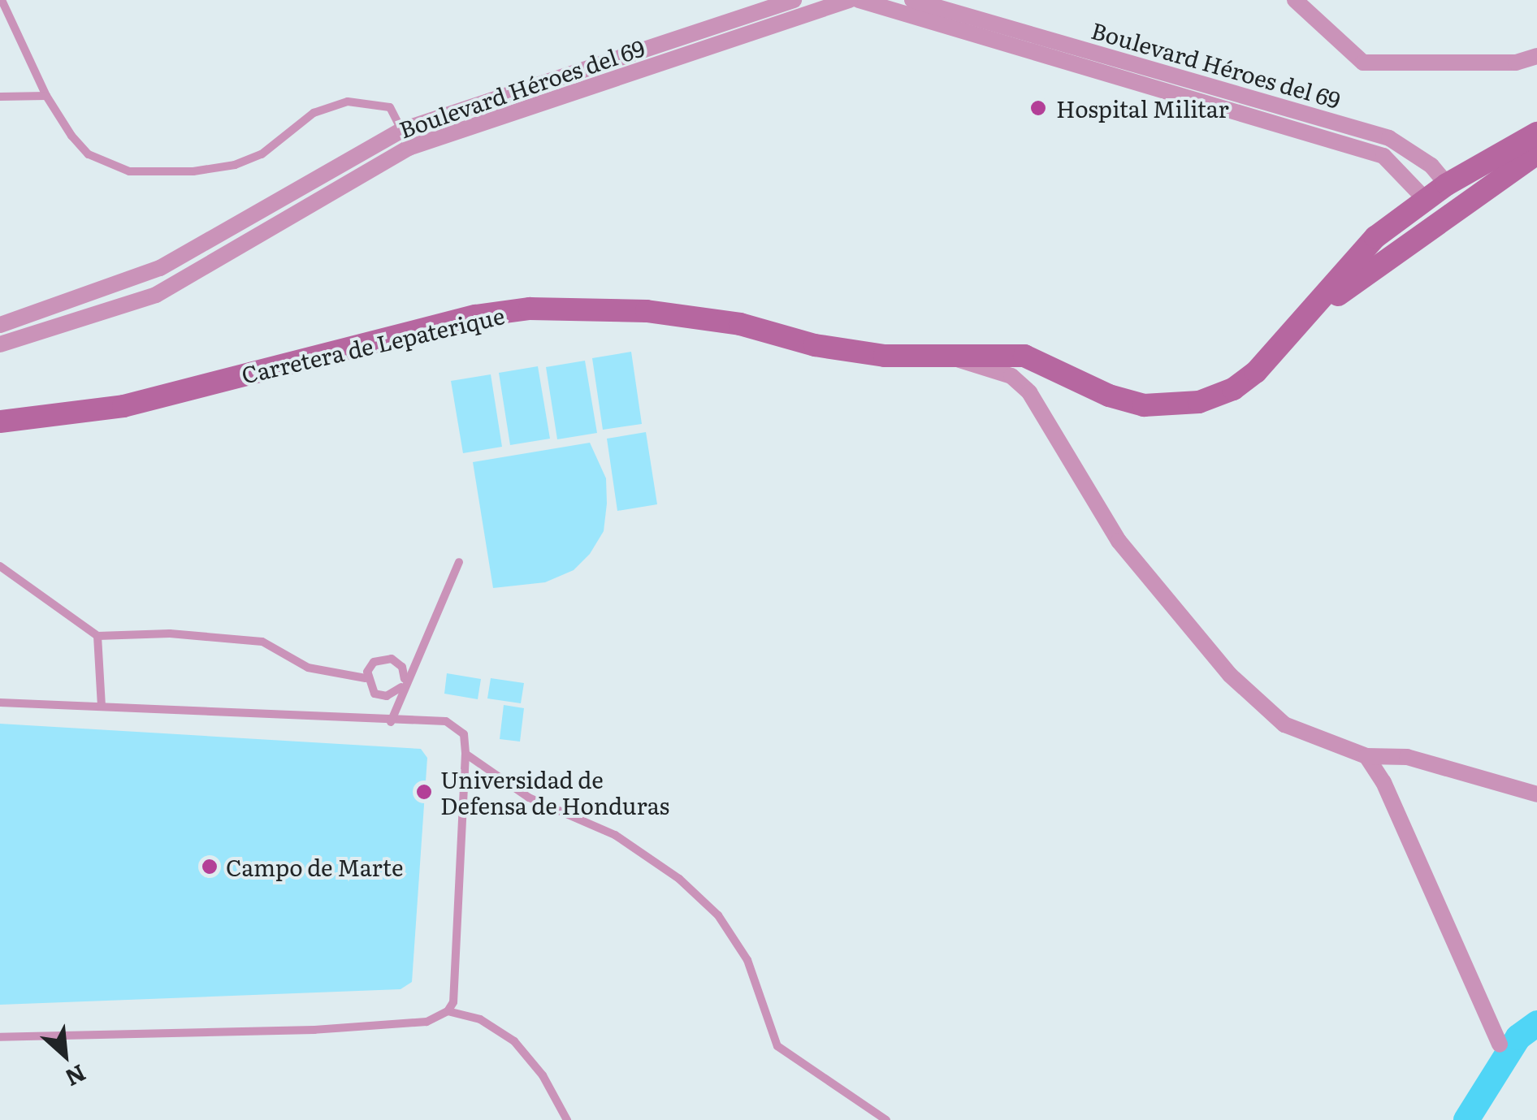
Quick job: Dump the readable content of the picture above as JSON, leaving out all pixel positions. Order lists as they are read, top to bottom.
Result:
{
  "streets": {
    "main road": ["Carretera de Lepaterique"],
    "street": ["Boulevard Héroes del 69"]
  },
  "crossings": [
    ["Boulevard Héroes del 69", "Carretera de Lepaterique"]
  ],
  "places": ["Hospital Militar", "Universidad de Defensa de Honduras", "Campo de Marte"],
  "north": "bottom right"
}
